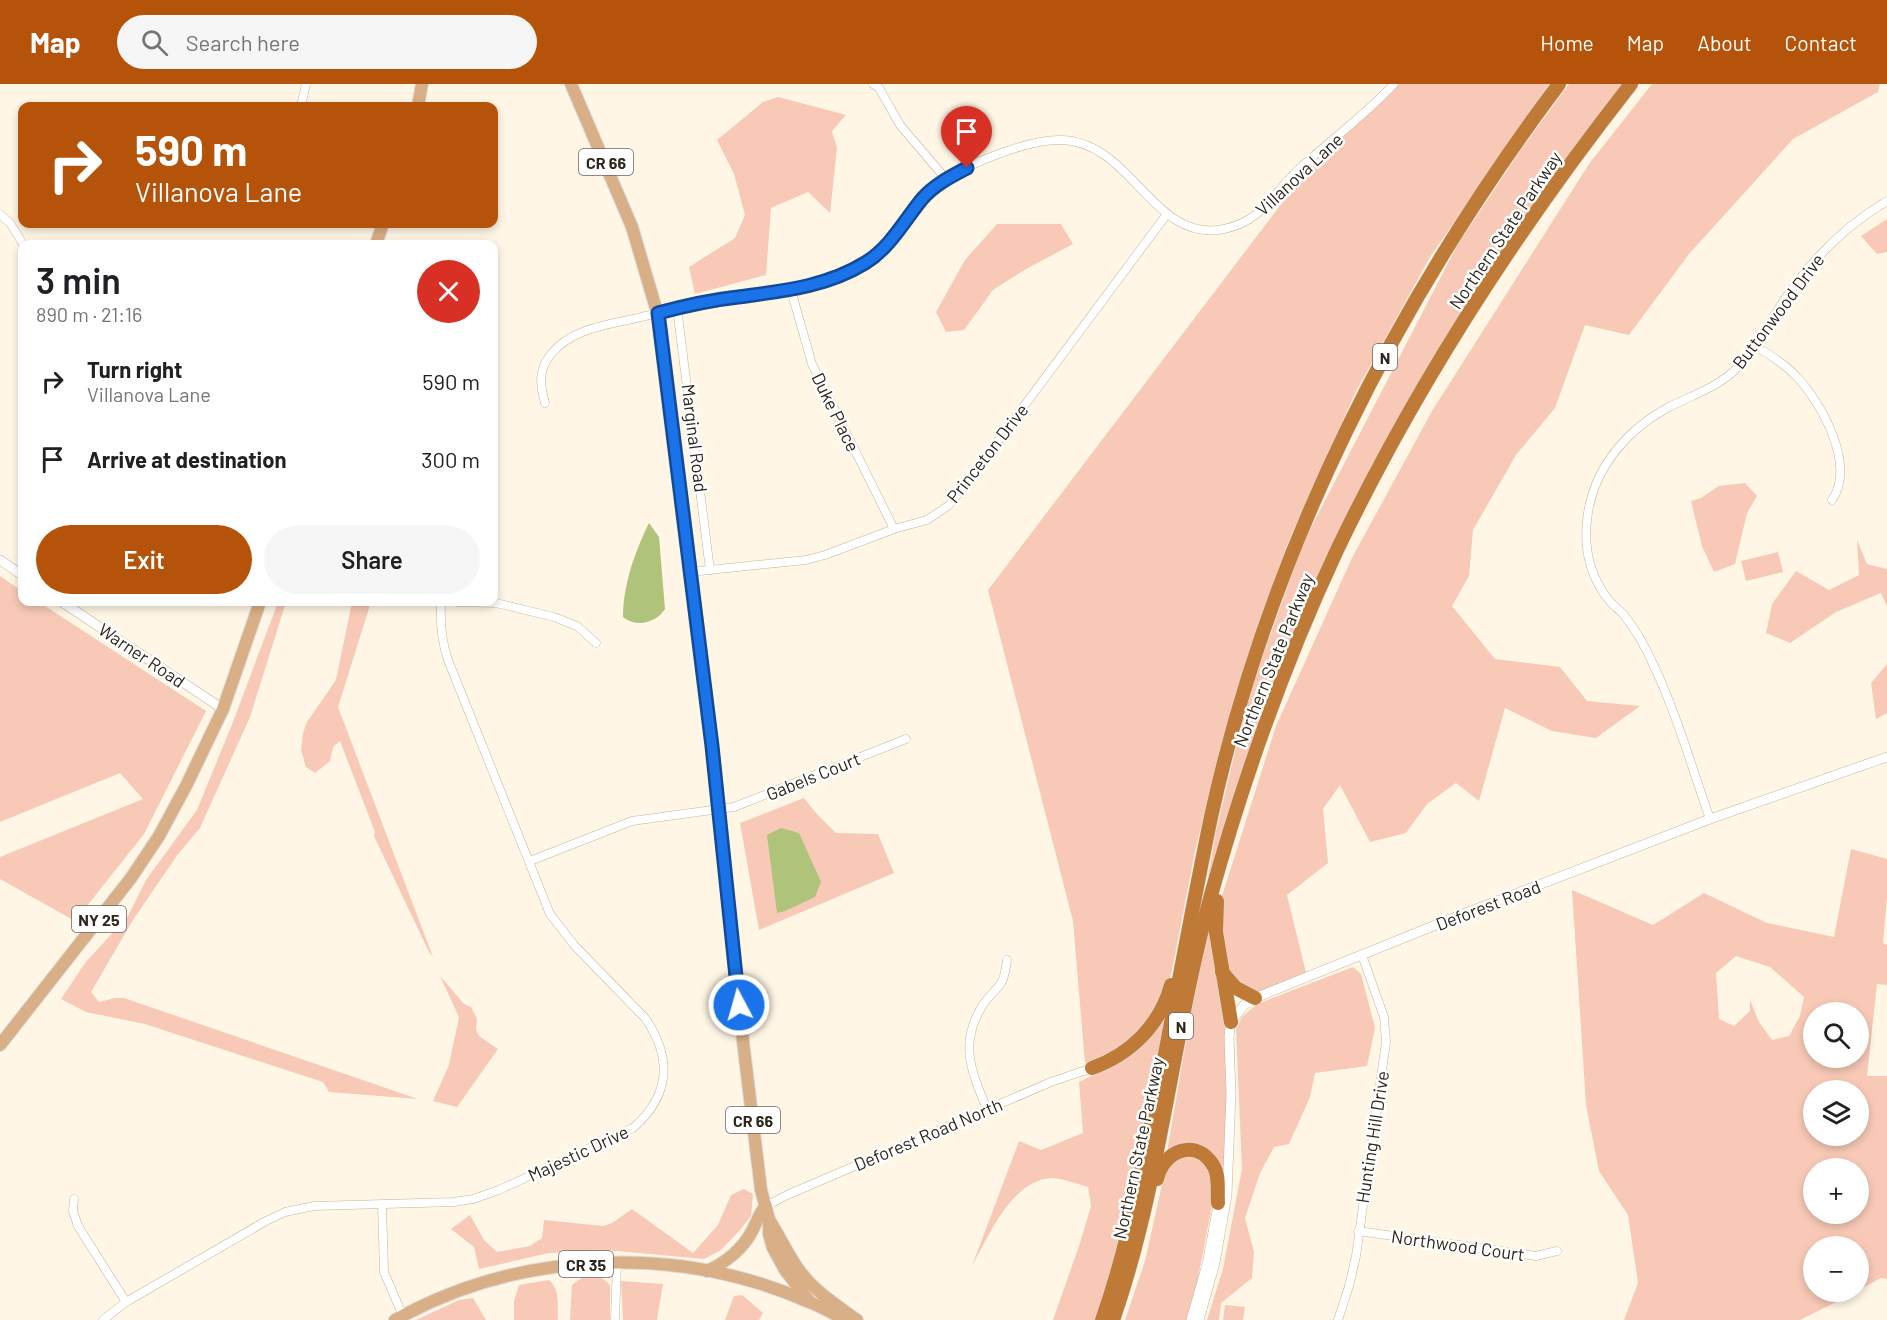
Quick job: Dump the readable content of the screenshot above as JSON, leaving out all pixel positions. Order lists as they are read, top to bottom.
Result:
{
  "streets": {
    "highway": ["Northern State Parkway", "N"],
    "main road": ["CR 66", "NY 25", "CR 35"],
    "street": [
      "Villanova Lane",
      "Buttonwood Drive",
      "Duke Place",
      "Marginal Road",
      "Princeton Drive",
      "Warner Road",
      "Gabels Court",
      "Deforest Road",
      "Deforest Road North",
      "Hunting Hill Drive",
      "Majestic Drive",
      "Northwood Court"
    ]
  },
  "crossings": [
    ["CR 66", "Villanova Lane"],
    ["CR 66", "Princeton Drive"],
    ["CR 66", "Gabels Court"],
    ["CR 66", "Deforest Road North"],
    ["CR 66", "CR 35"],
    ["Villanova Lane", "Duke Place"],
    ["Villanova Lane", "Marginal Road"],
    ["Villanova Lane", "Princeton Drive"],
    ["Buttonwood Drive", "Deforest Road"],
    ["Duke Place", "Princeton Drive"],
    ["Marginal Road", "Princeton Drive"],
    ["Warner Road", "NY 25"],
    ["Gabels Court", "Majestic Drive"],
    ["Deforest Road", "Hunting Hill Drive"],
    ["Hunting Hill Drive", "Northwood Court"]
  ],
  "page": {
    "header": "Map",
    "search": "Search here",
    "nav": [
      "Home",
      "Map",
      "About",
      "Contact"
    ],
    "turn": ["590 m", "Villanova Lane"],
    "heading": ["3 min", "890 m · 21:16"],
    "list": [
      {
        "name": "Turn right",
        "note": "Villanova Lane",
        "value": "590 m"
      },
      {
        "name": "Arrive at destination",
        "value": "300 m"
      }
    ],
    "buttons": ["Exit", "Share"],
    "map_buttons": ["+", "−"]
  }
}
